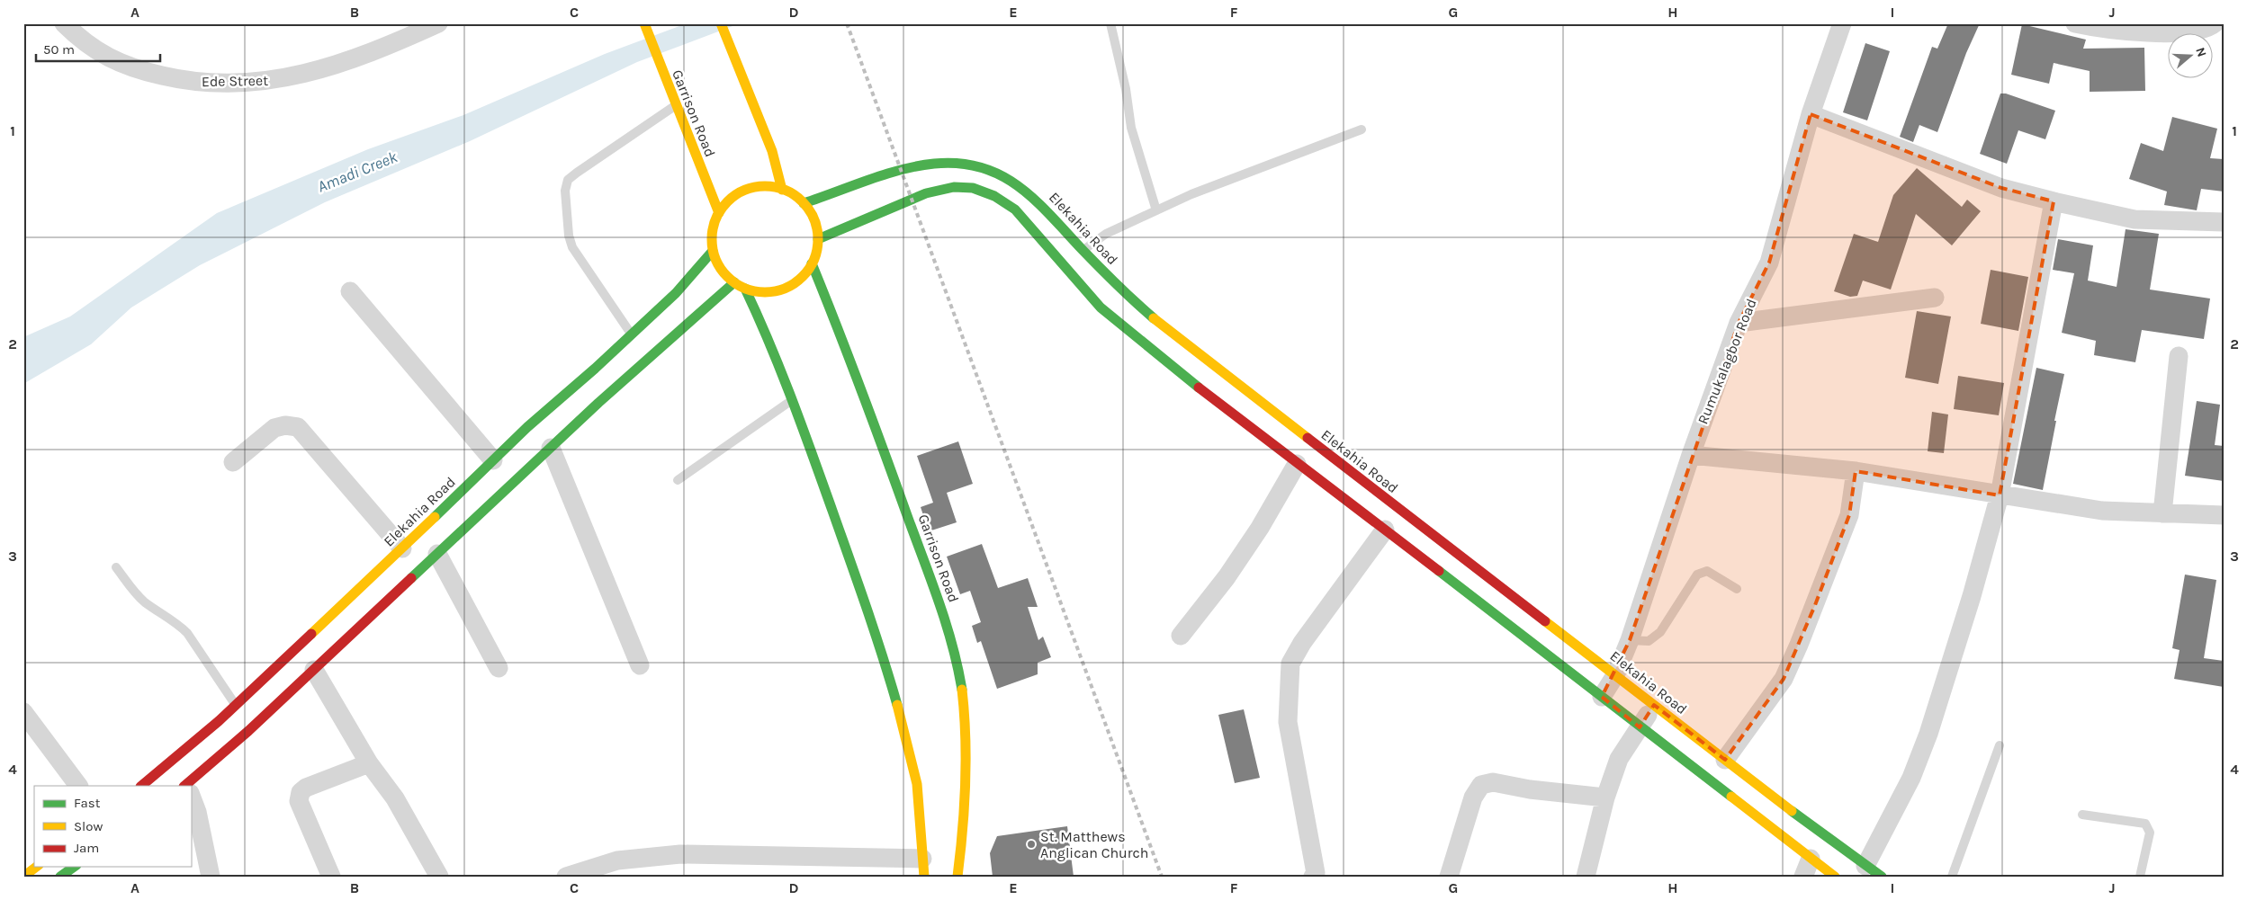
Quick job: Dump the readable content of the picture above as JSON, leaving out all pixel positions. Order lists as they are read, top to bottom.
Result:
{
  "streets": {
    "main road": ["Garrison Road", "Elekahia Road"],
    "street": ["Ede Street", "Rumukalagbor Road"]
  },
  "crossings": [
    ["Garrison Road", "Elekahia Road"],
    ["Elekahia Road", "Rumukalagbor Road"]
  ],
  "water": ["Amadi Creek"],
  "places": ["St. Matthews Anglican Church"],
  "legend": ["Fast", "Slow", "Jam"],
  "scale_bar": "50 m",
  "north": "right",
  "grid": {
    "columns": [
      "A",
      "B",
      "C",
      "D",
      "E",
      "F",
      "G",
      "H",
      "I",
      "J"
    ],
    "rows": [
      "1",
      "2",
      "3",
      "4"
    ]
  }
}
